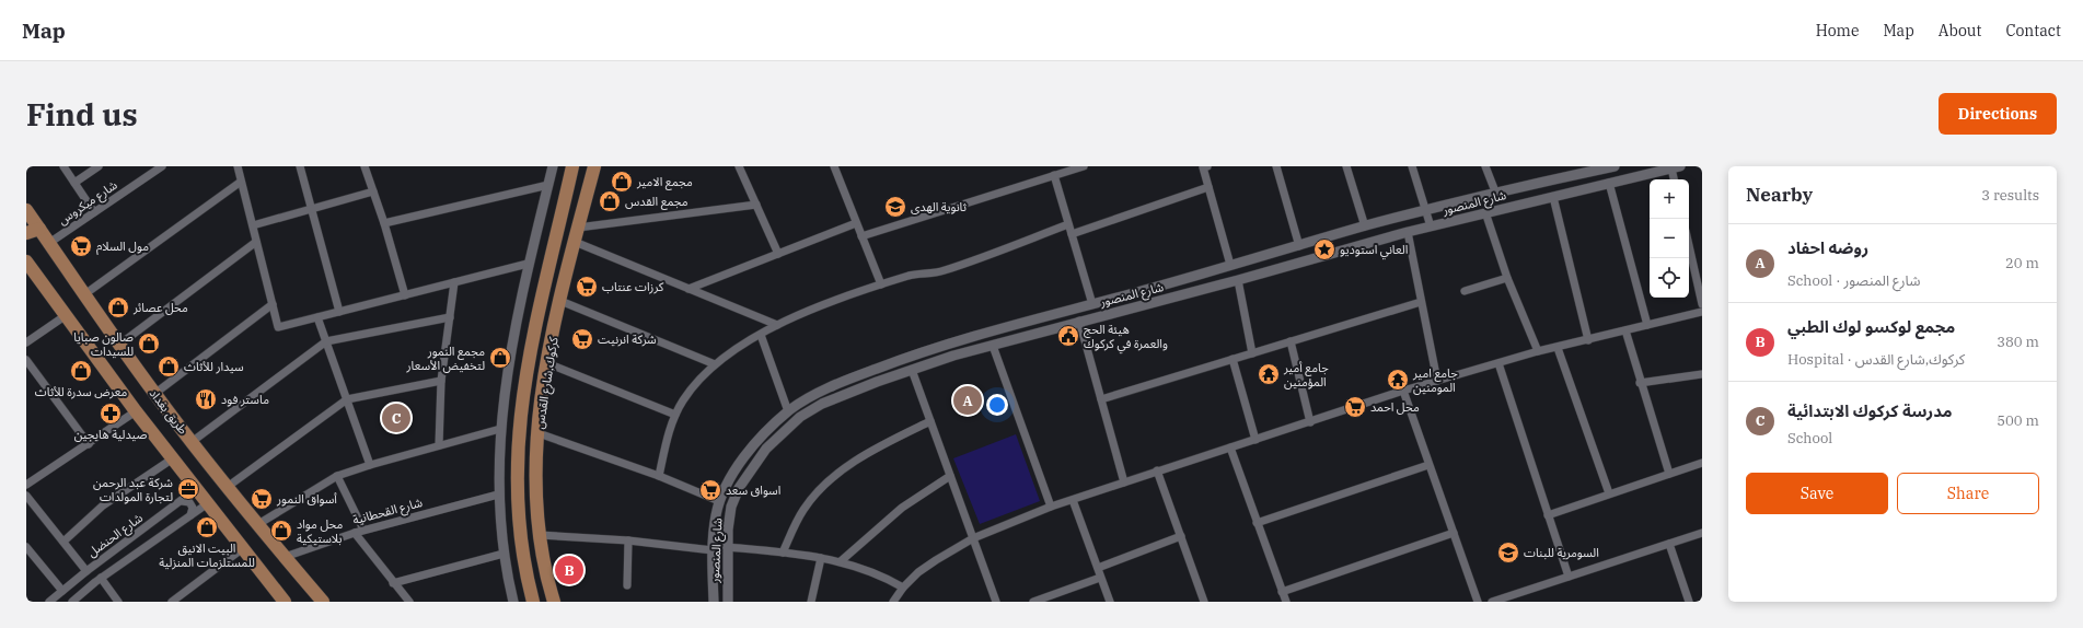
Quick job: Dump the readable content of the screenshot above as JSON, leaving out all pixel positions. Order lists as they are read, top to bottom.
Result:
{
  "streets": {
    "main road": ["كركوك,شارع القدس", "طريق بغداد"],
    "street": [
      "شارع ميكروس",
      "شارع المنصور",
      "شارع القحطانية",
      "شارع الحنضل"
    ]
  },
  "crossings": [
    ["شارع ميكروس", "طريق بغداد"],
    ["طريق بغداد", "شارع القحطانية"]
  ],
  "places": {
    "shop": [
      "مجمع الامير",
      "مجمع القدس",
      "محل عصائر",
      "صالون صبايا للسيدات",
      "مجمع النمور لتخفيض الأسعار",
      "سيدار للأثاث",
      "معرض سدرة للأثاث",
      "البيت الانيق للمستلزمات المنزلية",
      "محل مواد بلاستيكية"
    ],
    "school or university": ["ثانوية الهدى", "السومرية للبنات"],
    "supermarket": [
      "مول السلام",
      "كرزات عنتاب",
      "شركة انرنيت",
      "محل احمد",
      "اسواق سعد",
      "أسواق النمور"
    ],
    "place": ["العاني استوديو"],
    "public building": ["هيئة الحج والعمرة في كركوك"],
    "temple": ["جامع أمير المؤمنين", "جامع امير المومنين"],
    "restaurant": ["ماستر فود"],
    "pharmacy": ["صيدلية هايجين"],
    "office": ["شركة عبد الرحمن لتجارة المولدات"]
  },
  "page": {
    "header": "Map",
    "nav": [
      "Home",
      "Map",
      "About",
      "Contact"
    ],
    "buttons": [
      "Directions",
      ["Save", "Share"]
    ],
    "title": "Find us",
    "heading": ["Nearby", "3 results"],
    "map_buttons": ["+", "−"],
    "list": [
      {
        "mark": "A",
        "name": "روضه احفاد",
        "note": "School · شارع المنصور",
        "value": "20 m"
      },
      {
        "mark": "B",
        "name": "مجمع لوكسو لوك الطبي",
        "note": "Hospital · كركوك,شارع القدس",
        "value": "380 m"
      },
      {
        "mark": "C",
        "name": "مدرسة كركوك الابتدائية",
        "note": "School",
        "value": "500 m"
      }
    ],
    "pins": ["A", "C", "B"]
  }
}
